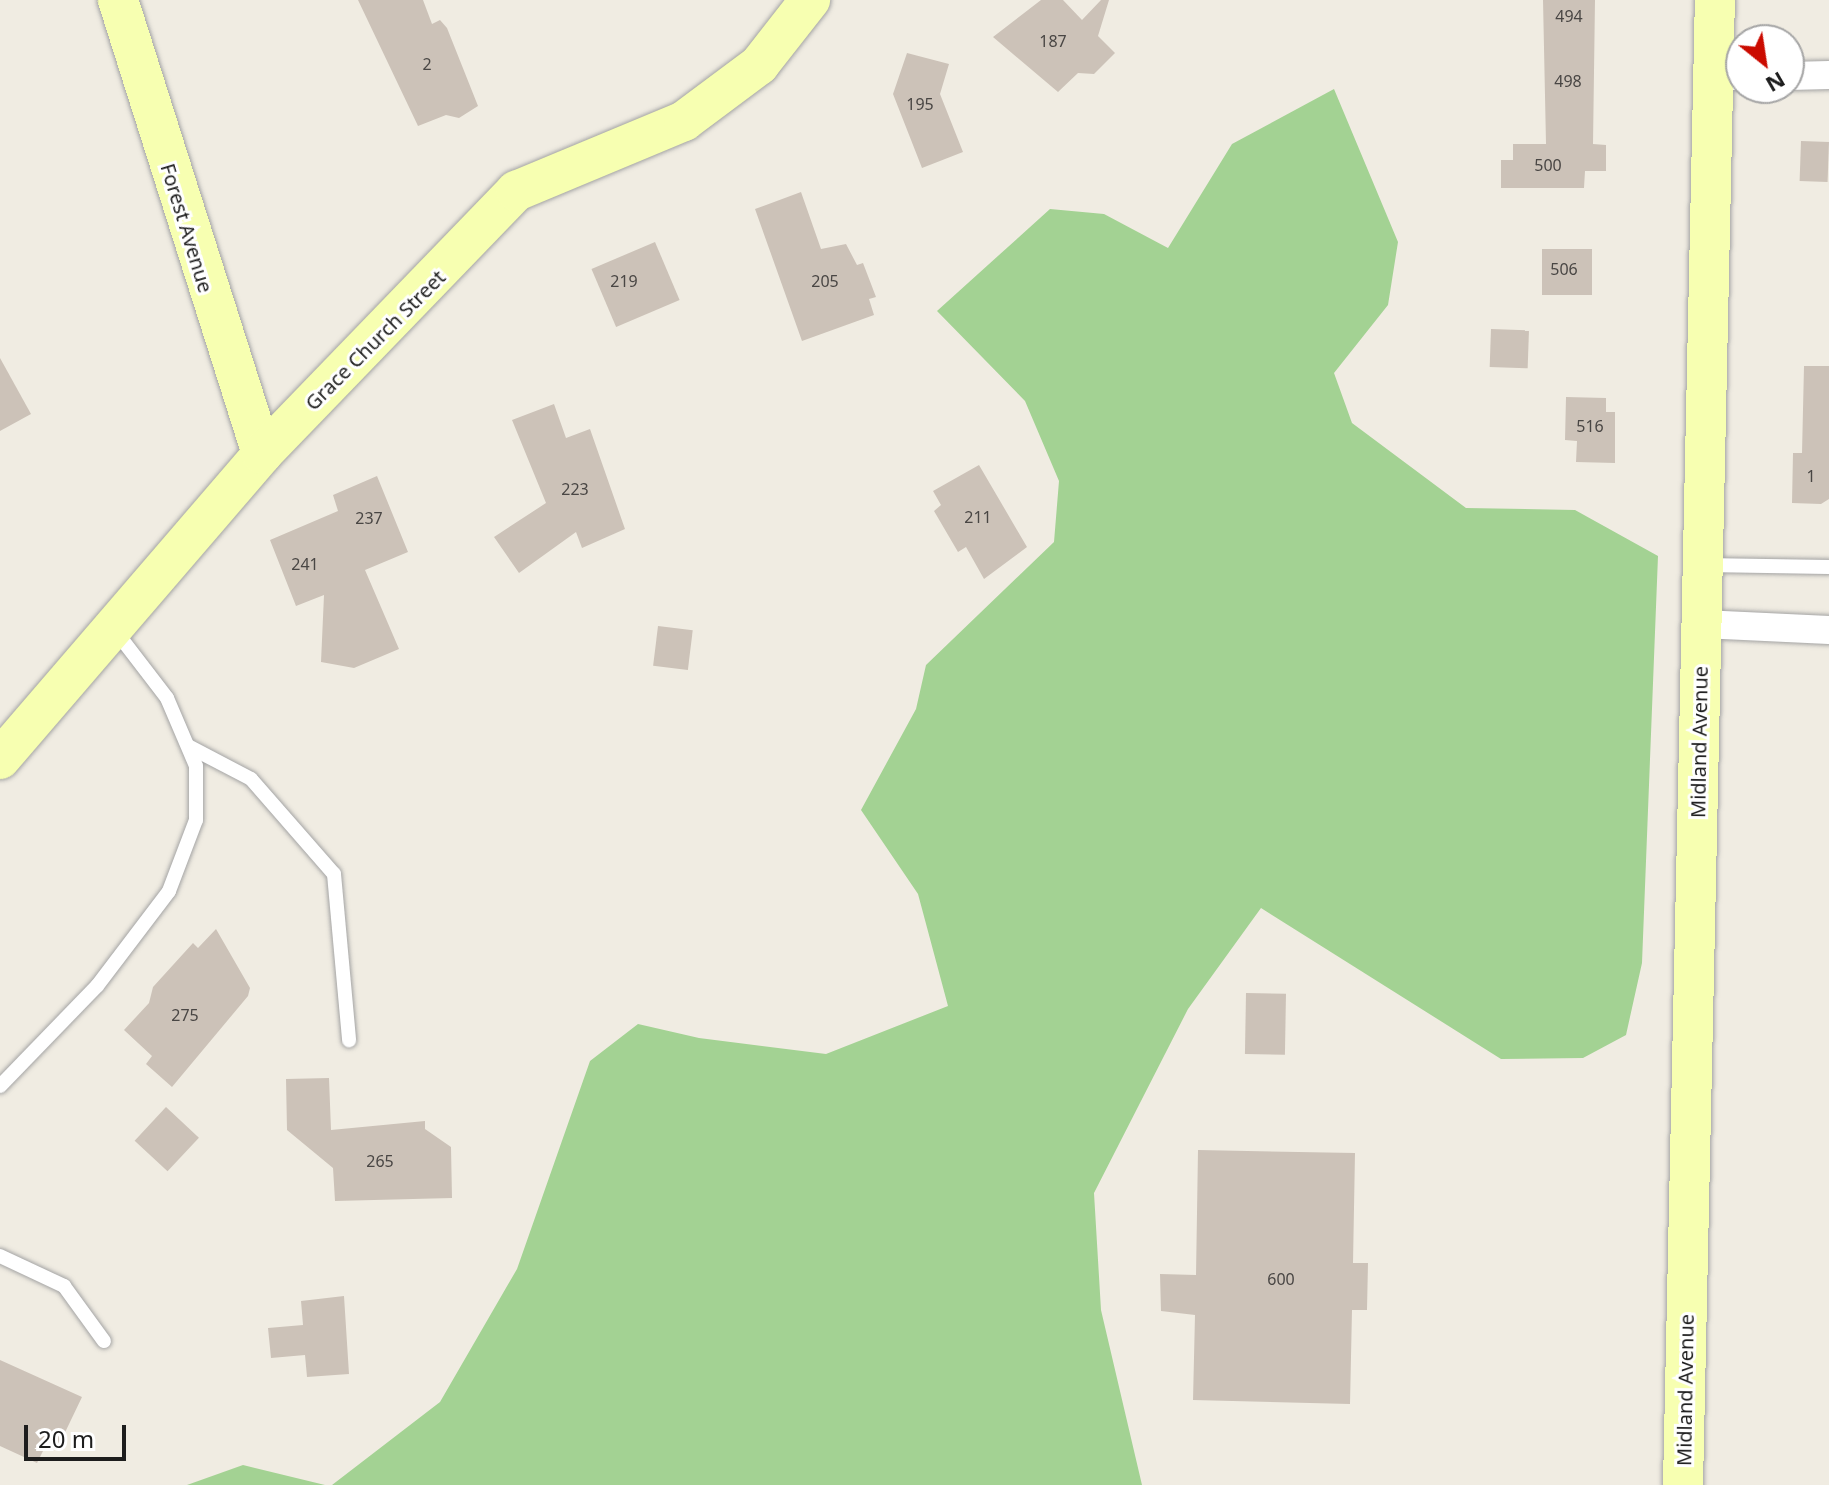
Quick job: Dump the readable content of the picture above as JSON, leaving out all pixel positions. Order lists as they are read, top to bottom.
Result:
{
  "streets": {
    "street": ["Forest Avenue", "Grace Church Street", "Midland Avenue"]
  },
  "crossings": [
    ["Forest Avenue", "Grace Church Street"]
  ],
  "house_numbers": [
    "494",
    "187",
    "2",
    "498",
    "195",
    "500",
    "506",
    "219",
    "205",
    "516",
    "1",
    "223",
    "211",
    "237",
    "241",
    "275",
    "265",
    "600"
  ],
  "scale_bar": "20 m",
  "north": "bottom right"
}
